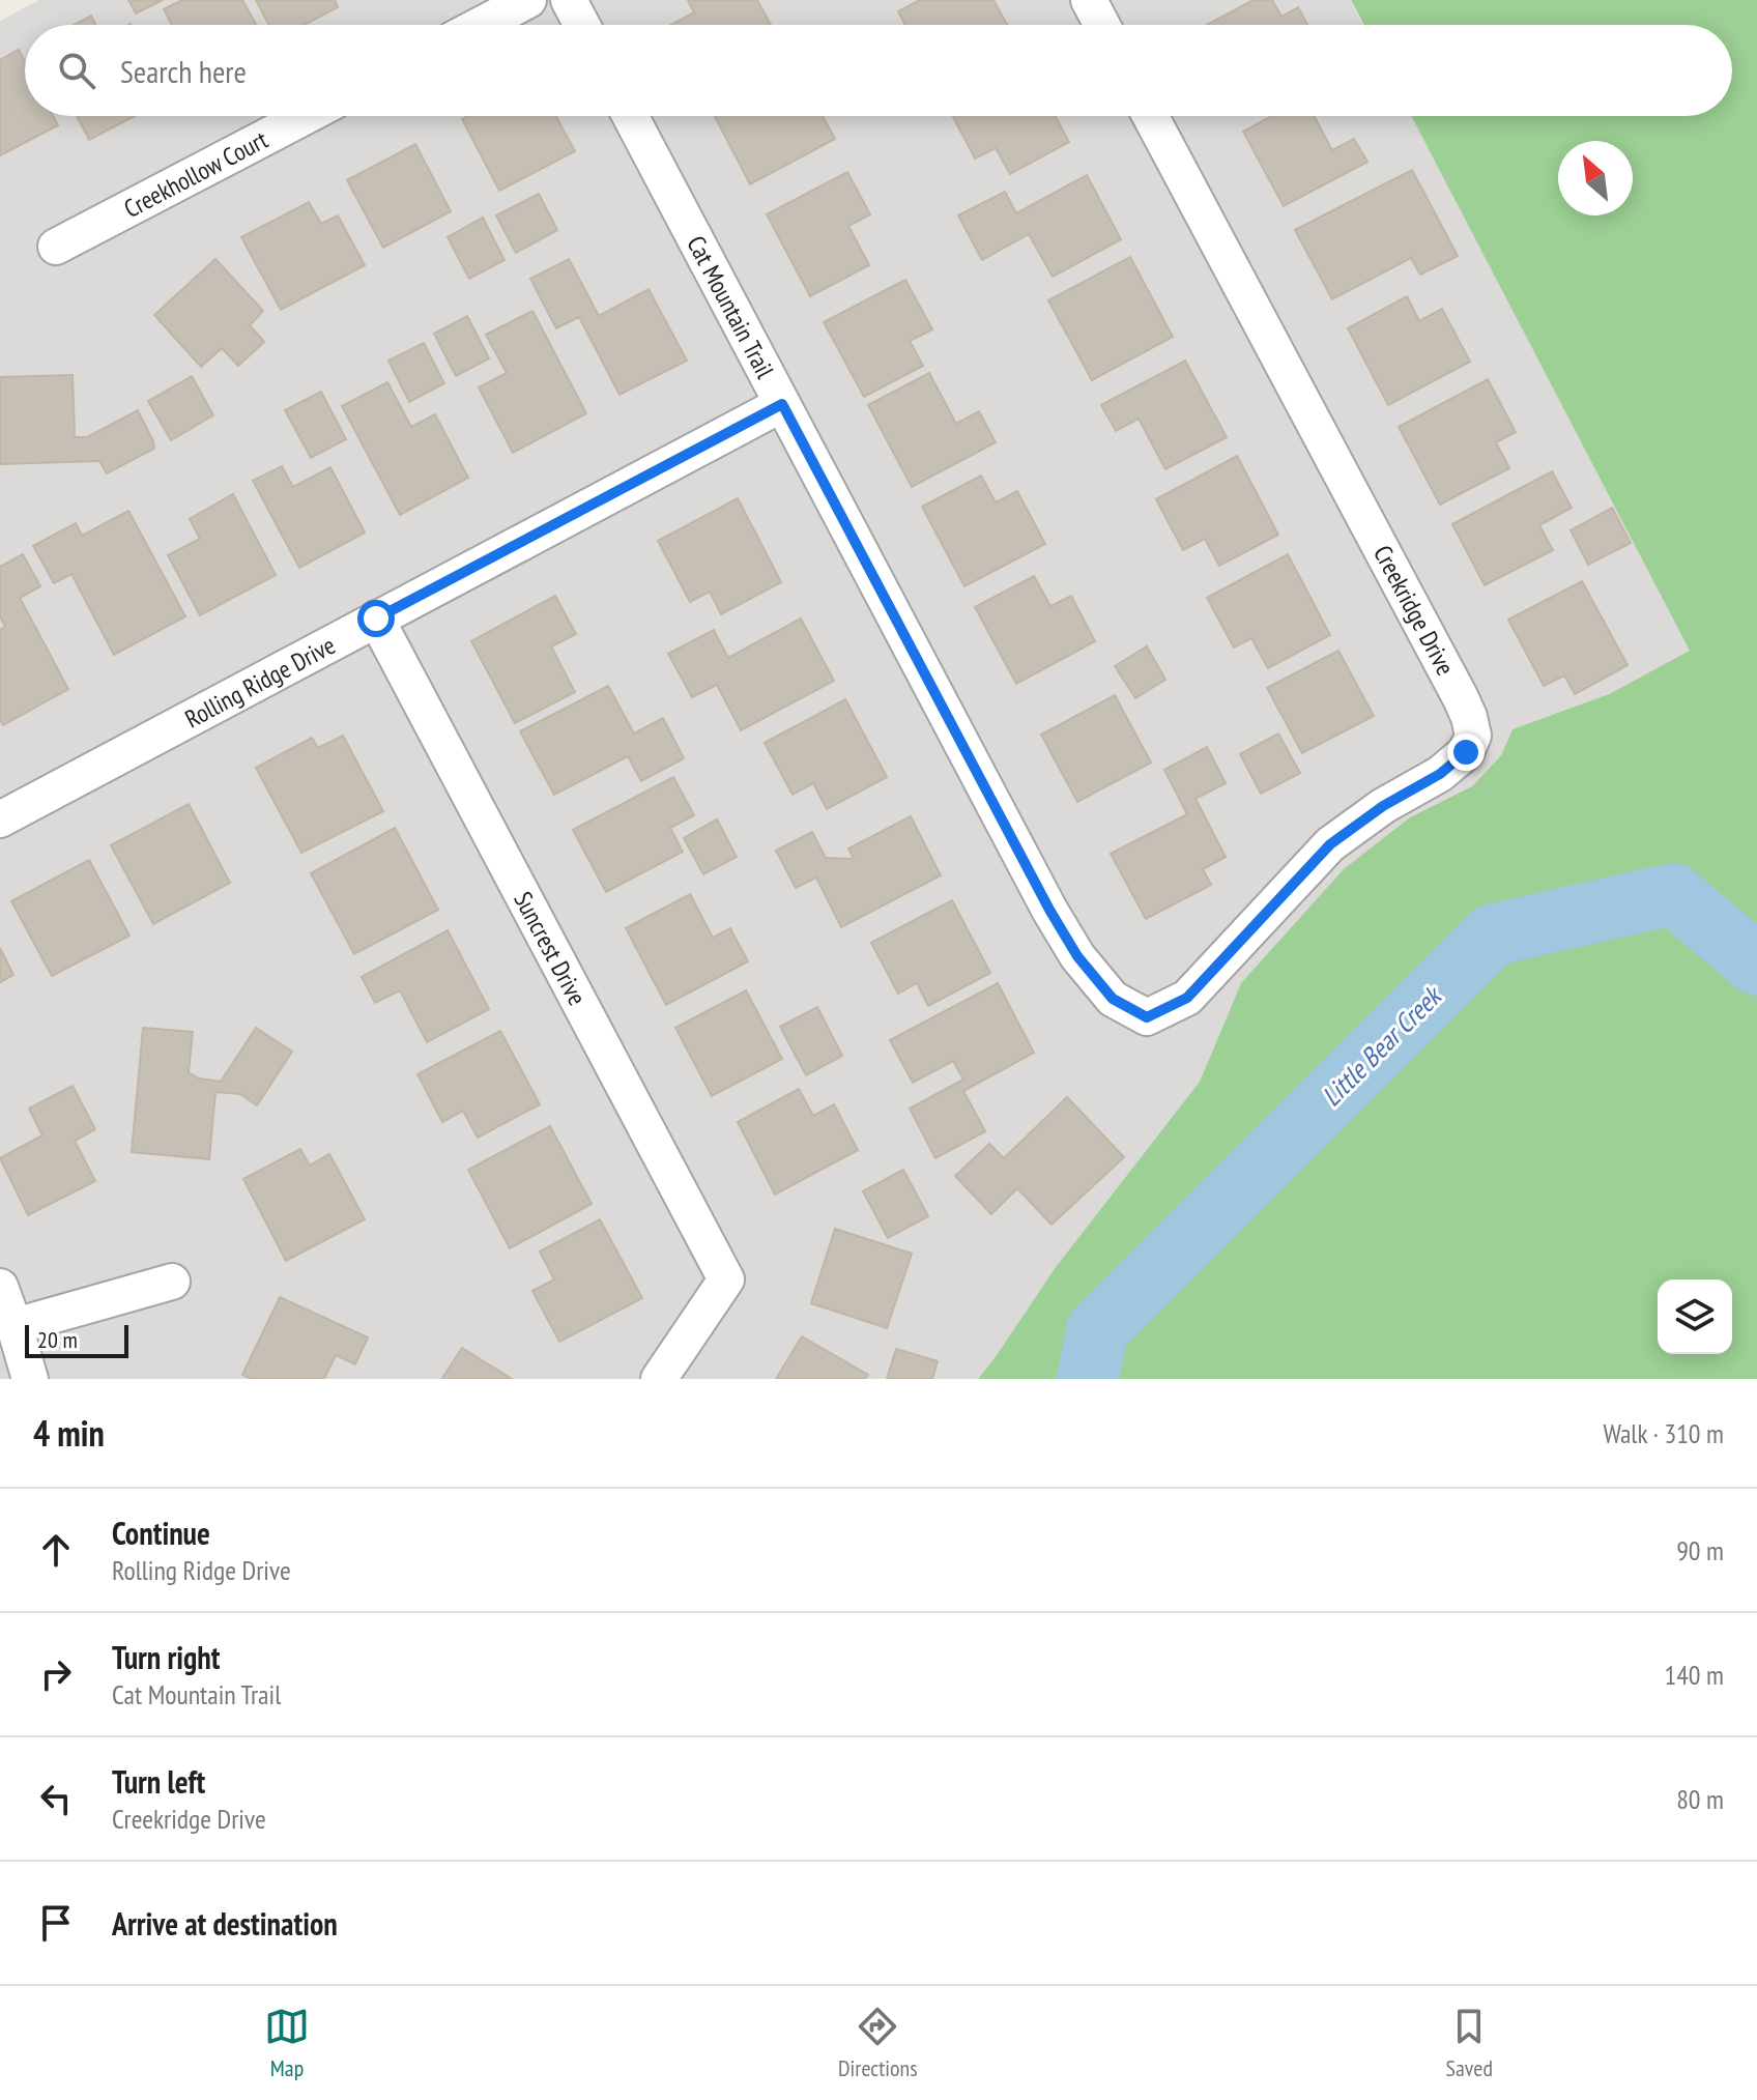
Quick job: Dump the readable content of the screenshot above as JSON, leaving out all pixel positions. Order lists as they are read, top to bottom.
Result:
{
  "streets": {
    "street": [
      "Creekhollow Court",
      "Cat Mountain Trail",
      "Creekridge Drive",
      "Rolling Ridge Drive",
      "Suncrest Drive"
    ]
  },
  "crossings": [
    ["Cat Mountain Trail", "Creekridge Drive"],
    ["Cat Mountain Trail", "Rolling Ridge Drive"],
    ["Rolling Ridge Drive", "Suncrest Drive"]
  ],
  "water": ["Little Bear Creek"],
  "scale_bar": "20 m",
  "north": "top left",
  "page": {
    "search": "Search here",
    "scale": "20 m",
    "heading": ["4 min", "Walk · 310 m"],
    "list": [
      ["Continue", "Rolling Ridge Drive", "90 m"],
      ["Turn right", "Cat Mountain Trail", "140 m"],
      ["Turn left", "Creekridge Drive", "80 m"],
      "Arrive at destination"
    ],
    "nav": ["Map", "Directions", "Saved"]
  }
}
